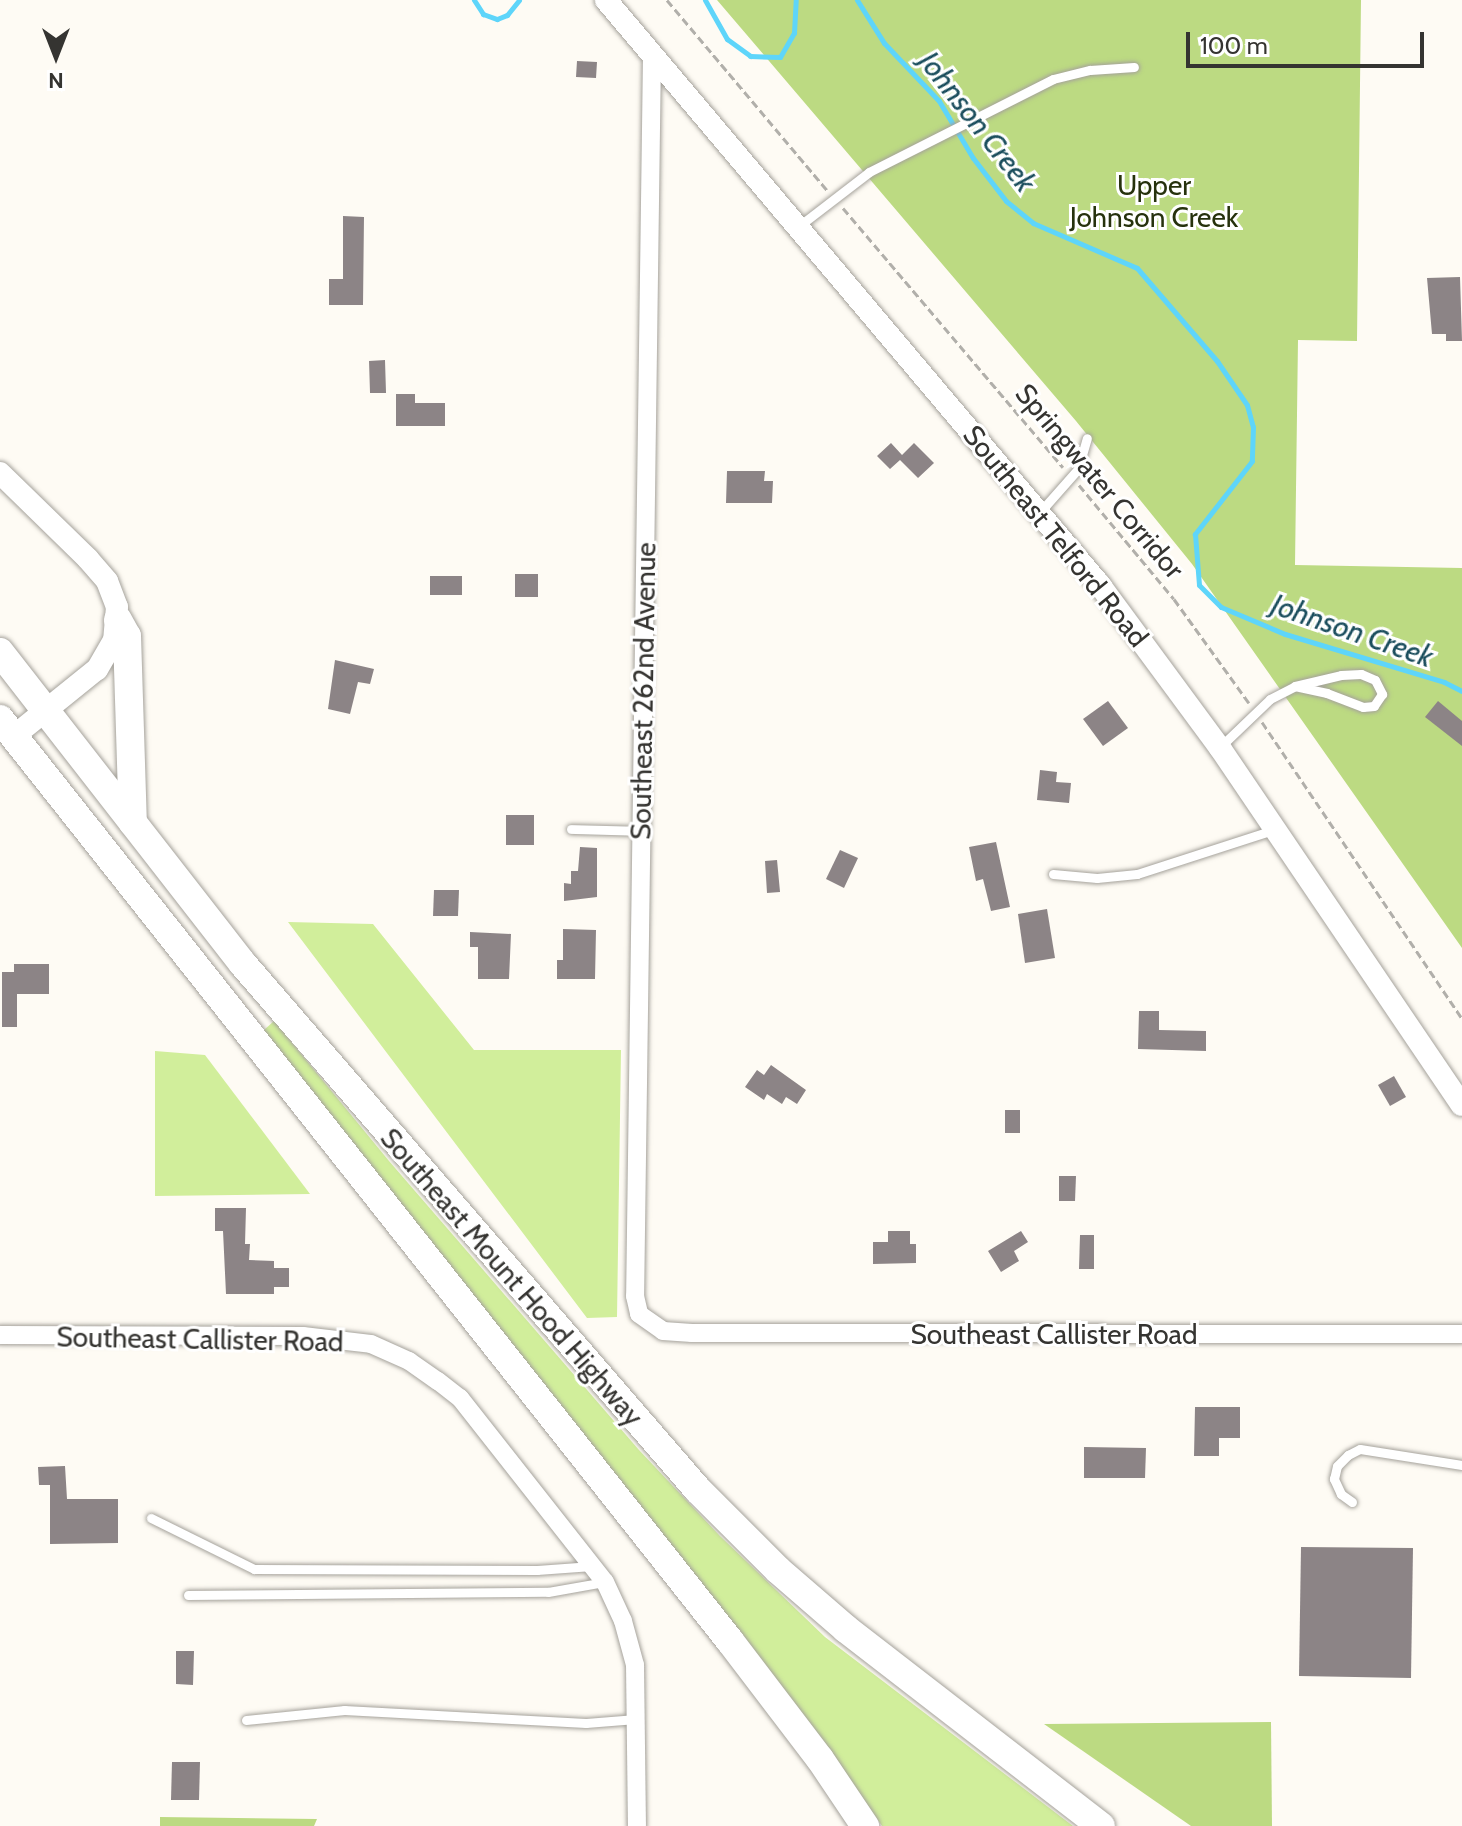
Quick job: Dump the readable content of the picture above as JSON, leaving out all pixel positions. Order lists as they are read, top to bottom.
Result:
{
  "streets": {
    "highway": ["Southeast Mount Hood Highway"],
    "street": ["Southeast Telford Road", "Southeast 262nd Avenue", "Southeast Callister Road"],
    "path": ["Springwater Corridor"]
  },
  "crossings": [
    ["Southeast Telford Road", "Southeast 262nd Avenue"],
    ["Southeast 262nd Avenue", "Southeast Callister Road"]
  ],
  "water": ["Johnson Creek"],
  "parks": ["Upper Johnson Creek"],
  "scale_bar": "100 m",
  "north": "bottom"
}
